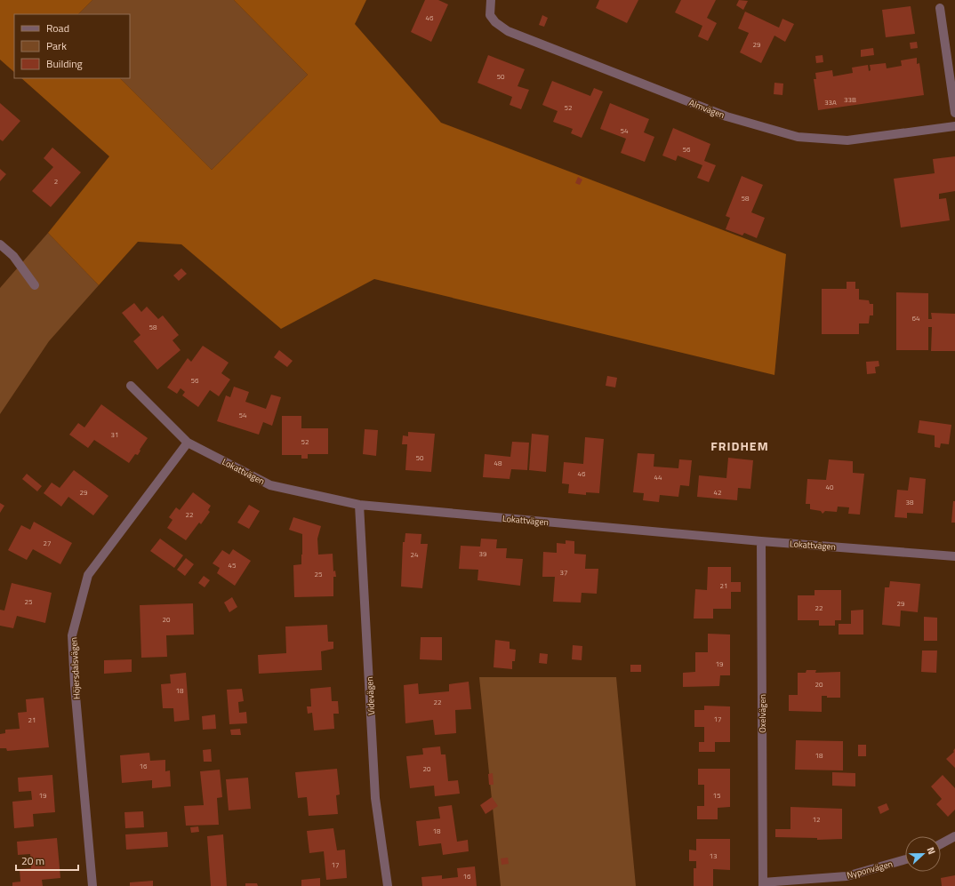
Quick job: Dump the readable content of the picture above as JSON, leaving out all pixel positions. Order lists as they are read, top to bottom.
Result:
{
  "streets": {
    "street": [
      "Almvägen",
      "Lokattvägen",
      "Höjersdalsvägen",
      "Videvägen",
      "Oxelvägen",
      "Nyponvägen"
    ]
  },
  "crossings": [
    ["Lokattvägen", "Höjersdalsvägen"],
    ["Lokattvägen", "Videvägen"],
    ["Lokattvägen", "Oxelvägen"],
    ["Oxelvägen", "Nyponvägen"]
  ],
  "districts": ["FRIDHEM"],
  "house_numbers": [
    "46",
    "29",
    "50",
    "33B",
    "33A",
    "52",
    "54",
    "56",
    "2",
    "58",
    "64",
    "58",
    "56",
    "54",
    "31",
    "52",
    "50",
    "48",
    "46",
    "44",
    "40",
    "29",
    "42",
    "38",
    "22",
    "27",
    "39",
    "24",
    "45",
    "37",
    "25",
    "21",
    "25",
    "29",
    "22",
    "20",
    "19",
    "20",
    "18",
    "22",
    "17",
    "21",
    "18",
    "16",
    "20",
    "19",
    "15",
    "12",
    "18",
    "13",
    "17",
    "16"
  ],
  "legend": ["Road", "Park", "Building"],
  "scale_bar": "20 m",
  "north": "right"
}
